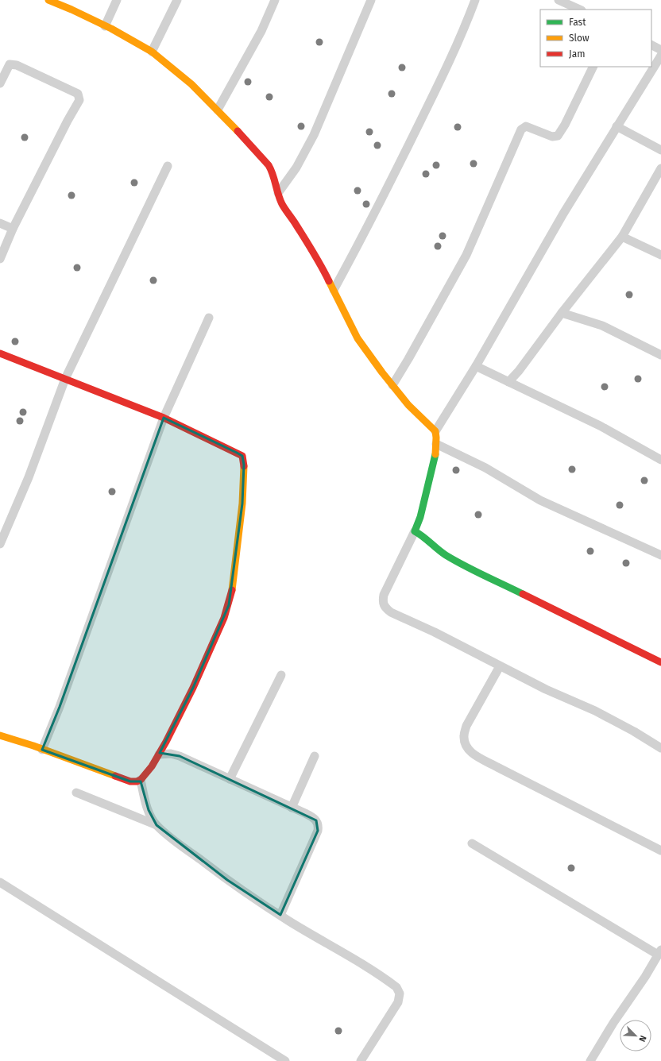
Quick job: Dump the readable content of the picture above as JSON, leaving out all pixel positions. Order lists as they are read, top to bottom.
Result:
{
  "legend": ["Fast", "Slow", "Jam"],
  "north": "bottom right"
}
